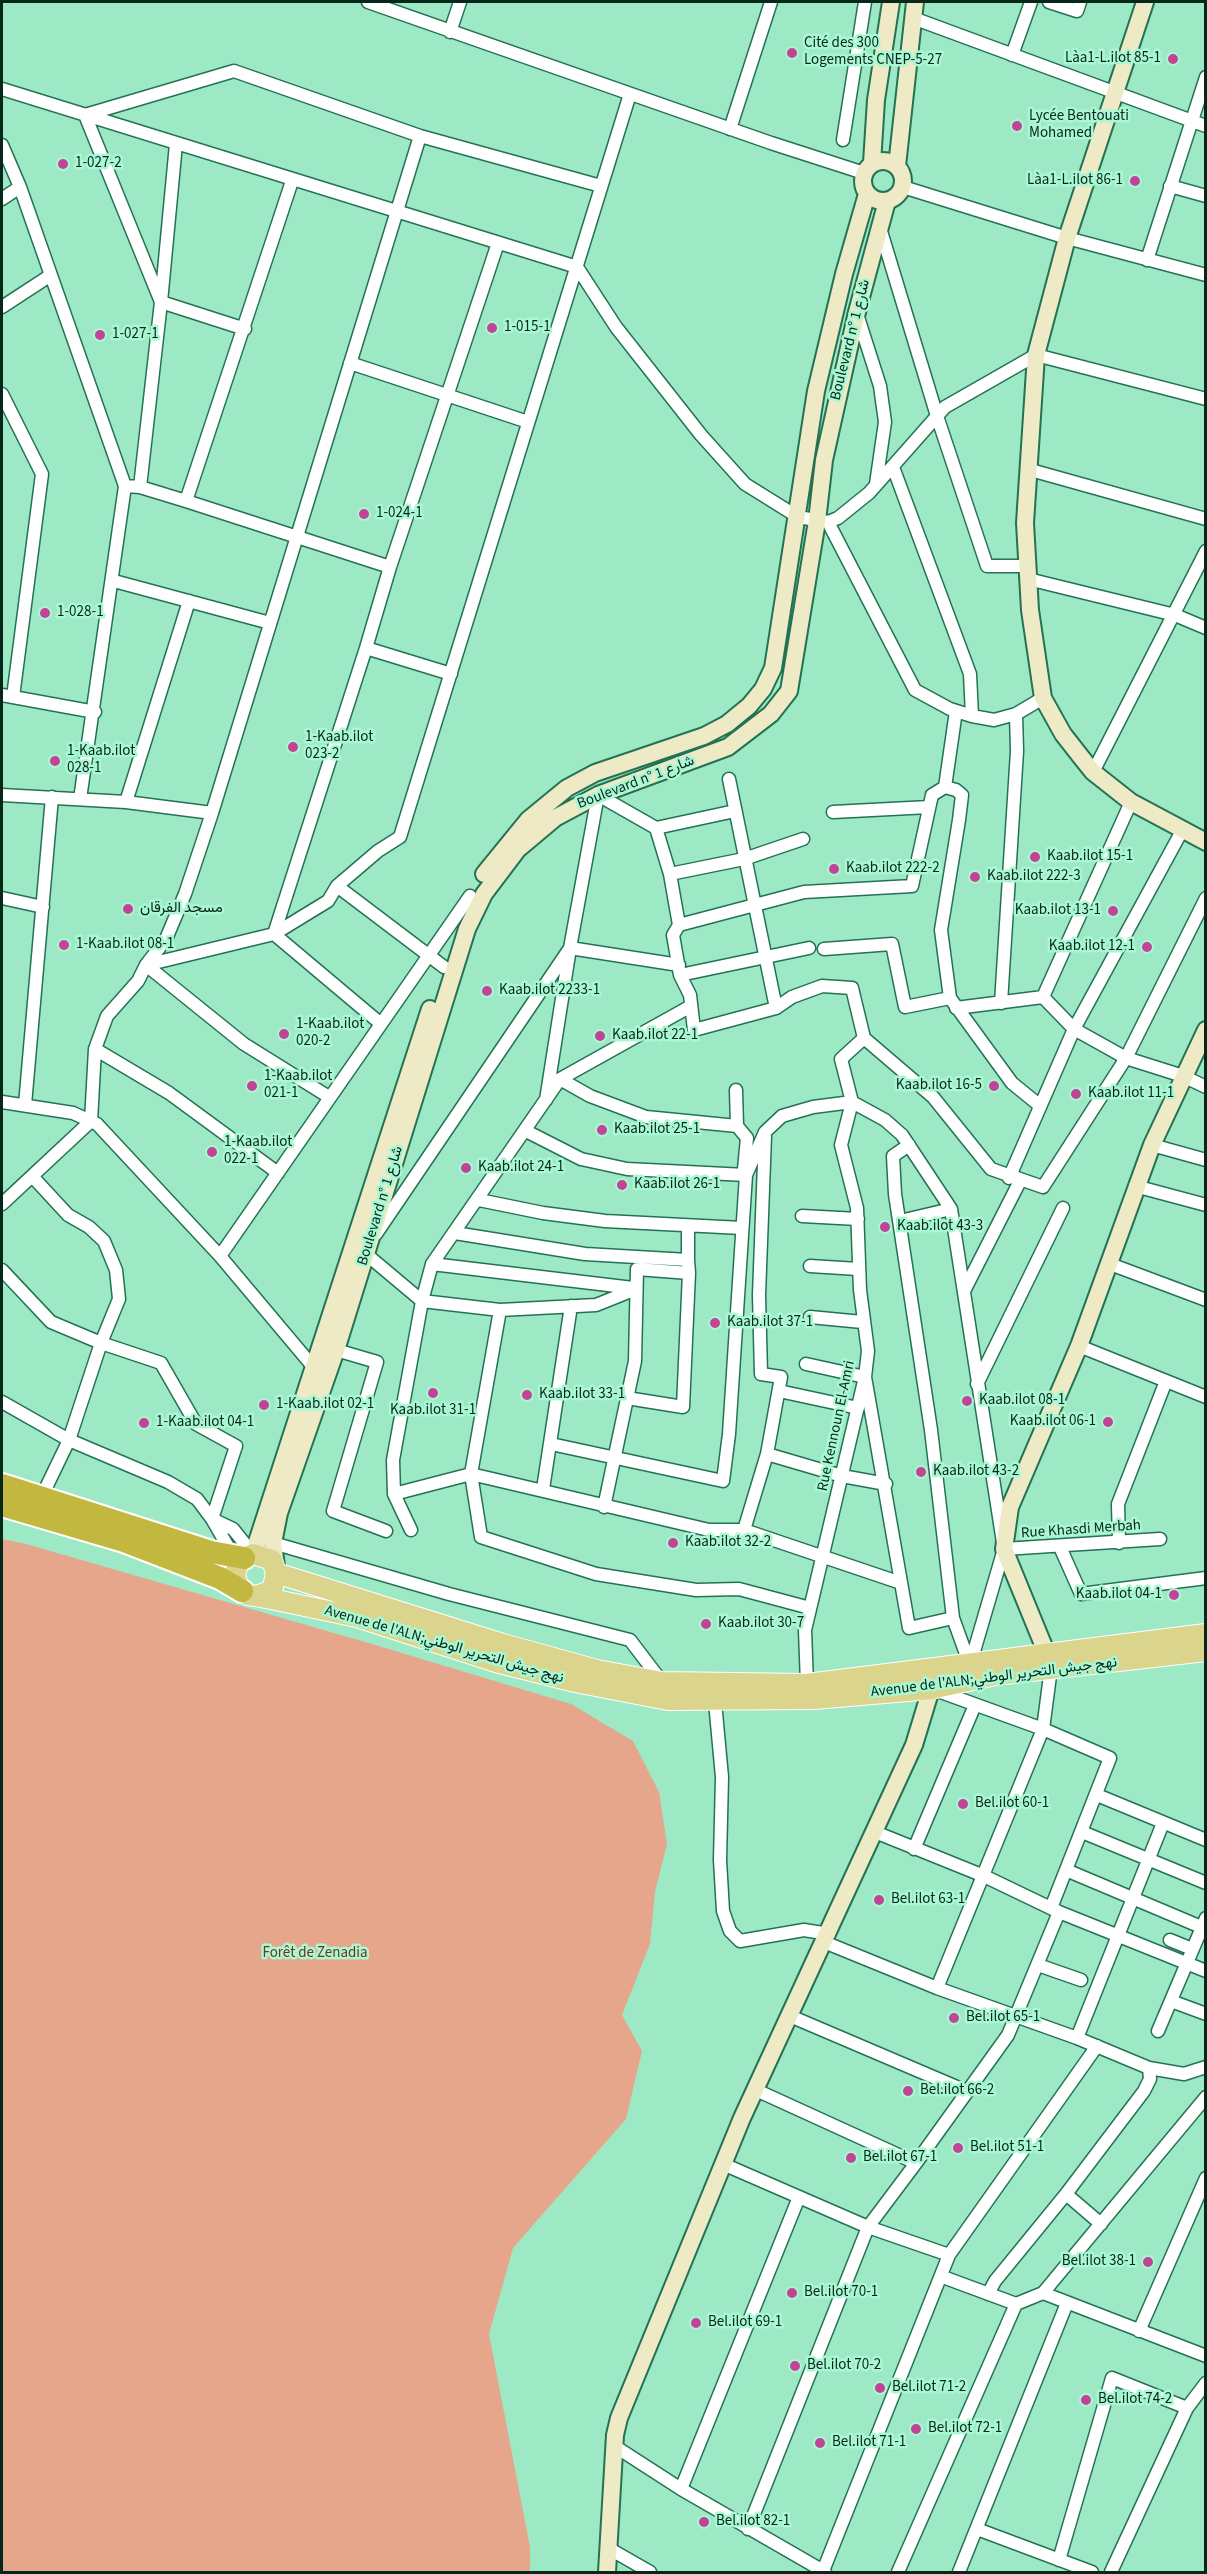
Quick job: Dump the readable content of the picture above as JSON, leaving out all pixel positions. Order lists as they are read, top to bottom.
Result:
{
  "streets": {
    "main road": ["Boulevard n° شارع 1", "Avenue de l'ALN;نهج جيش التحرير الوطني"],
    "street": ["Rue Kennoun El-Amri", "Rue Khasdi Merbah"]
  },
  "parks": ["Forêt de Zenadia"],
  "places": [
    "Cité des 300 Logements CNEP-5-27",
    "Làa1-L.ilot 85-1",
    "Lycée Bentouati Mohamed",
    "1-027-2",
    "Làa1-L.ilot 86-1",
    "1-015-1",
    "1-027-1",
    "1-024-1",
    "1-028-1",
    "1-Kaab.ilot 023-2",
    "1-Kaab.ilot 028-1",
    "Kaab.ilot 15-1",
    "Kaab.ilot 222-2",
    "Kaab.ilot 222-3",
    "مسجد الفرقان",
    "Kaab.ilot 13-1",
    "1-Kaab.ilot 08-1",
    "Kaab.ilot 12-1",
    "Kaab.ilot 2233-1",
    "1-Kaab.ilot 020-2",
    "Kaab.ilot 22-1",
    "1-Kaab.ilot 021-1",
    "Kaab.ilot 16-5",
    "Kaab.ilot 11-1",
    "Kaab.ilot 25-1",
    "1-Kaab.ilot 022-1",
    "Kaab.ilot 24-1",
    "Kaab.ilot 26-1",
    "Kaab.ilot 43-3",
    "Kaab.ilot 37-1",
    "Kaab.ilot 31-1",
    "Kaab.ilot 33-1",
    "Kaab.ilot 08-1",
    "1-Kaab.ilot 02-1",
    "Kaab.ilot 06-1",
    "1-Kaab.ilot 04-1",
    "Kaab.ilot 43-2",
    "Kaab.ilot 32-2",
    "Kaab.ilot 04-1",
    "Kaab.ilot 30-7",
    "Bel.ilot 60-1",
    "Bel.ilot 63-1",
    "Bel.ilot 65-1",
    "Bel.ilot 66-2",
    "Bel.ilot 51-1",
    "Bel.ilot 67-1",
    "Bel.ilot 38-1",
    "Bel.ilot 70-1",
    "Bel.ilot 69-1",
    "Bel.ilot 70-2",
    "Bel.ilot 71-2",
    "Bel.ilot 74-2",
    "Bel.ilot 72-1",
    "Bel.ilot 71-1",
    "Bel.ilot 82-1"
  ]
}
